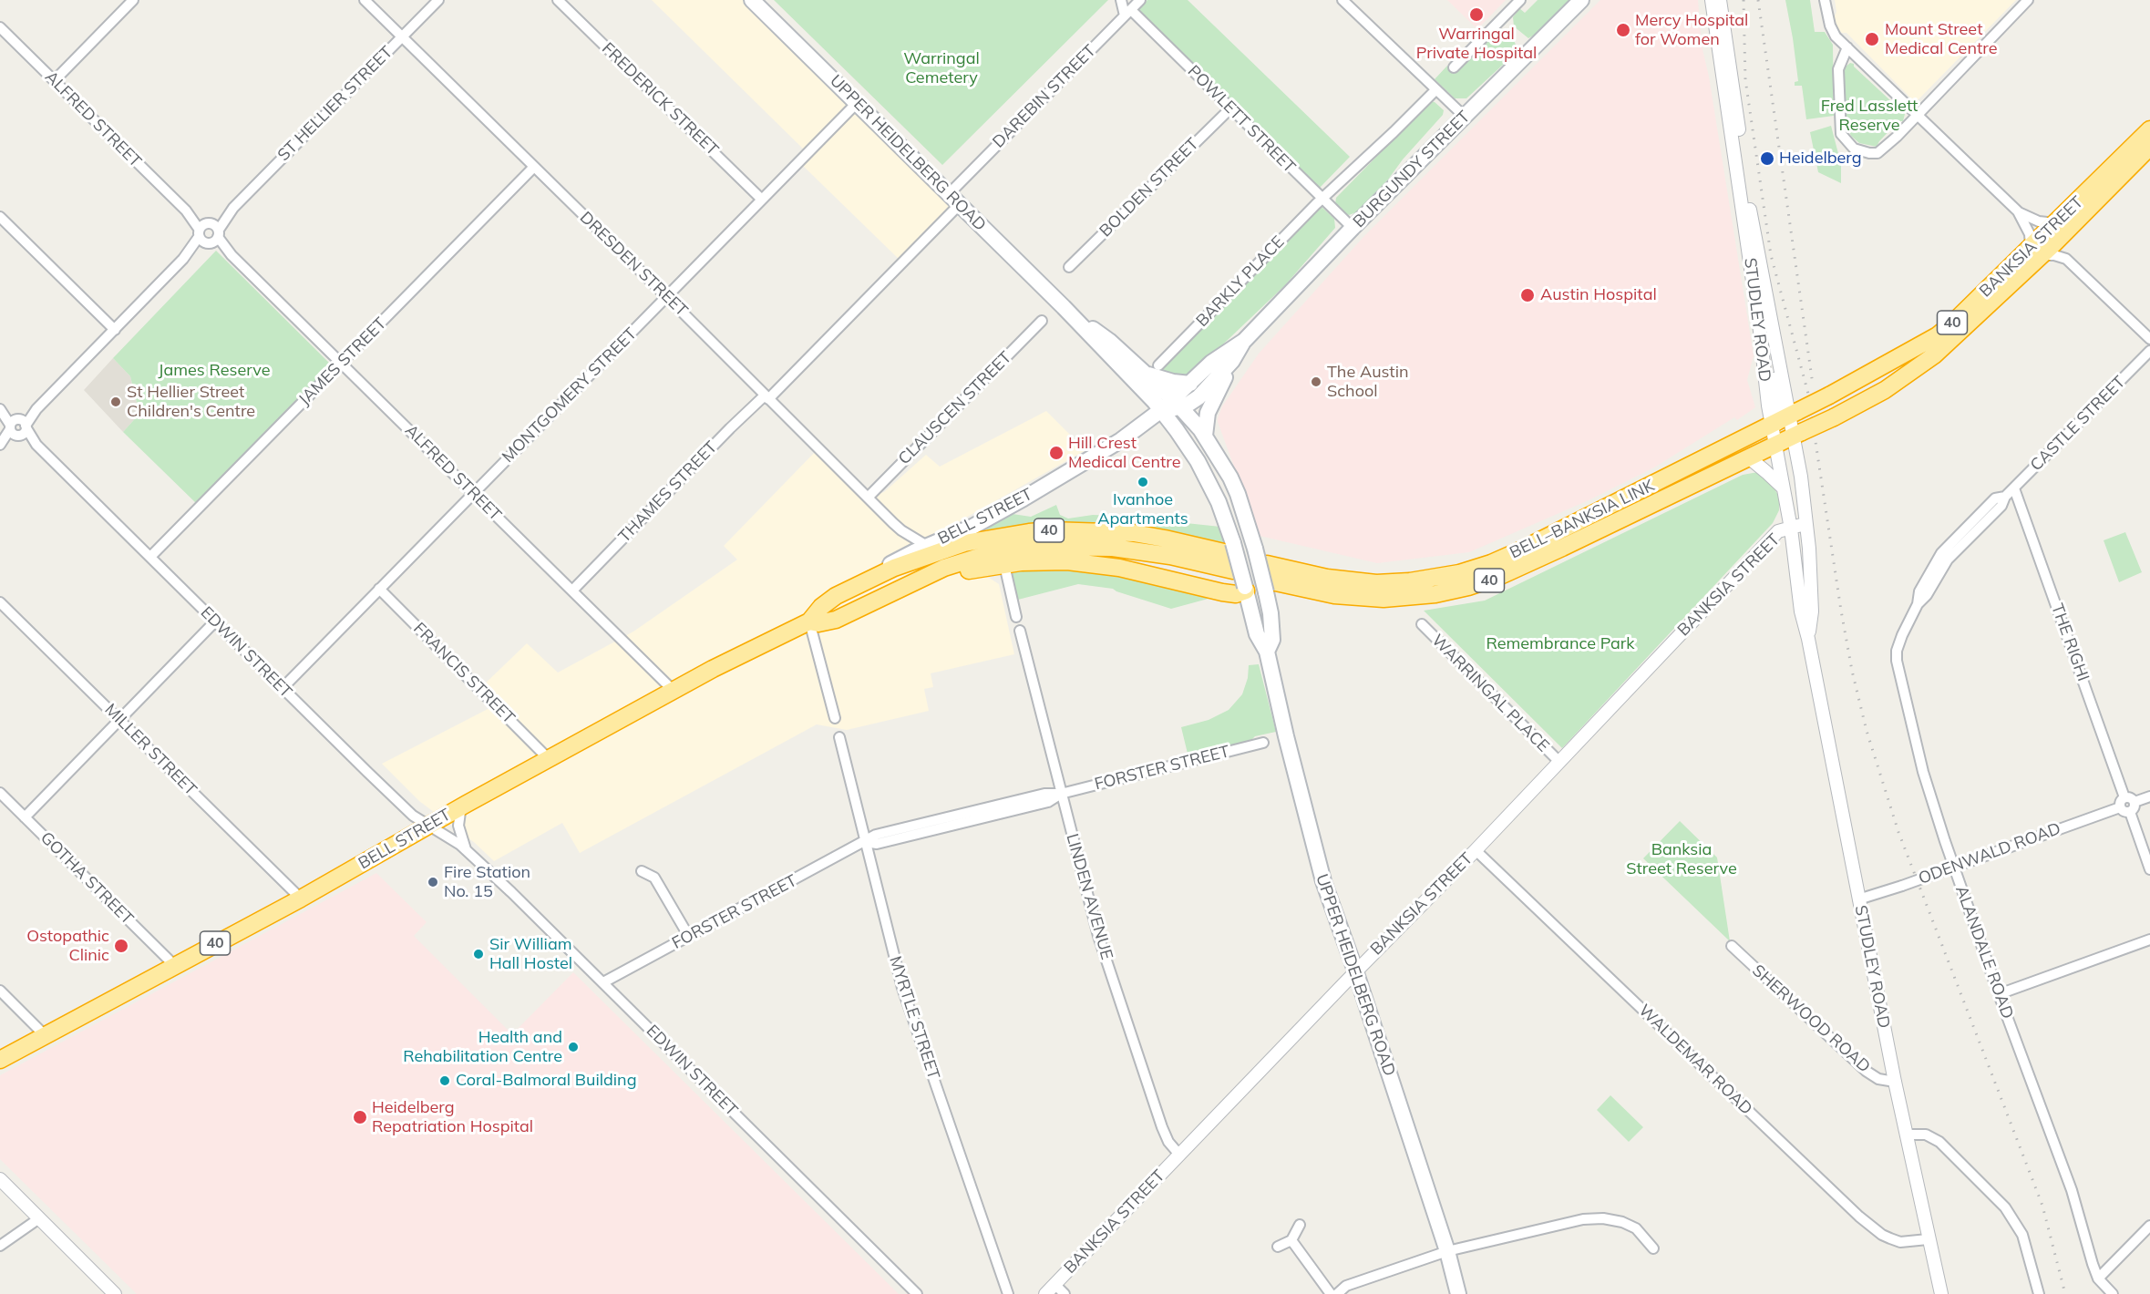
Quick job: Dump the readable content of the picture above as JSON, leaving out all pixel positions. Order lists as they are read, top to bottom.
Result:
{
  "streets": {
    "highway": [
      "BANKSIA STREET",
      "40",
      "BELL STREET",
      "BELL–BANKSIA LINK"
    ],
    "main road": ["UPPER HEIDELBERG ROAD", "BURGUNDY STREET"],
    "street": [
      "DAREBIN STREET",
      "FREDERICK STREET",
      "ST HELLIER STREET",
      "ALFRED STREET",
      "POWLETT STREET",
      "BOLDEN STREET",
      "DRESDEN STREET",
      "BARKLY PLACE",
      "STUDLEY ROAD",
      "JAMES STREET",
      "MONTGOMERY STREET",
      "CLAUSCEN STREET",
      "CASTLE STREET",
      "THAMES STREET",
      "THE RIGHI",
      "EDWIN STREET",
      "FRANCIS STREET",
      "WARRINGAL PLACE",
      "MILLER STREET",
      "FORSTER STREET",
      "ODENWALD ROAD",
      "GOTHA STREET",
      "LINDEN AVENUE",
      "ALANDALE ROAD",
      "MYRTLE STREET",
      "SHERWOOD ROAD",
      "WALDEMAR ROAD"
    ]
  },
  "crossings": [
    ["DAREBIN STREET", "POWLETT STREET"],
    ["DAREBIN STREET", "UPPER HEIDELBERG ROAD"],
    ["DAREBIN STREET", "THAMES STREET"],
    ["FREDERICK STREET", "MONTGOMERY STREET"],
    ["ST HELLIER STREET", "ALFRED STREET"],
    ["ST HELLIER STREET", "DRESDEN STREET"],
    ["ST HELLIER STREET", "EDWIN STREET"],
    ["ALFRED STREET", "JAMES STREET"],
    ["ALFRED STREET", "MONTGOMERY STREET"],
    ["ALFRED STREET", "THAMES STREET"],
    ["ALFRED STREET", "BELL STREET"],
    ["POWLETT STREET", "BURGUNDY STREET"],
    ["POWLETT STREET", "BOLDEN STREET"],
    ["POWLETT STREET", "BARKLY PLACE"],
    ["UPPER HEIDELBERG ROAD", "BURGUNDY STREET"],
    ["UPPER HEIDELBERG ROAD", "BANKSIA STREET"],
    ["UPPER HEIDELBERG ROAD", "40"],
    ["UPPER HEIDELBERG ROAD", "MONTGOMERY STREET"],
    ["UPPER HEIDELBERG ROAD", "THAMES STREET"],
    ["UPPER HEIDELBERG ROAD", "BELL STREET"],
    ["UPPER HEIDELBERG ROAD", "BELL–BANKSIA LINK"],
    ["BURGUNDY STREET", "BELL STREET"],
    ["BANKSIA STREET", "STUDLEY ROAD"],
    ["BANKSIA STREET", "BELL–BANKSIA LINK"],
    ["BANKSIA STREET", "WARRINGAL PLACE"],
    ["BANKSIA STREET", "LINDEN AVENUE"],
    ["BANKSIA STREET", "WALDEMAR ROAD"],
    ["DRESDEN STREET", "JAMES STREET"],
    ["DRESDEN STREET", "MONTGOMERY STREET"],
    ["DRESDEN STREET", "CLAUSCEN STREET"],
    ["DRESDEN STREET", "THAMES STREET"],
    ["DRESDEN STREET", "BELL STREET"],
    ["STUDLEY ROAD", "BELL–BANKSIA LINK"],
    ["STUDLEY ROAD", "ODENWALD ROAD"],
    ["STUDLEY ROAD", "SHERWOOD ROAD"],
    ["STUDLEY ROAD", "WALDEMAR ROAD"],
    ["40", "BELL STREET"],
    ["JAMES STREET", "EDWIN STREET"],
    ["MONTGOMERY STREET", "EDWIN STREET"],
    ["MONTGOMERY STREET", "FRANCIS STREET"],
    ["CASTLE STREET", "THE RIGHI"],
    ["CASTLE STREET", "ALANDALE ROAD"],
    ["BELL STREET", "EDWIN STREET"],
    ["BELL STREET", "FRANCIS STREET"],
    ["BELL STREET", "MILLER STREET"],
    ["BELL STREET", "GOTHA STREET"],
    ["THE RIGHI", "ODENWALD ROAD"],
    ["EDWIN STREET", "FORSTER STREET"],
    ["FORSTER STREET", "LINDEN AVENUE"],
    ["FORSTER STREET", "MYRTLE STREET"],
    ["ODENWALD ROAD", "ALANDALE ROAD"]
  ],
  "parks": [
    "Warringal Cemetery",
    "Fred Lasslett Reserve",
    "James Reserve",
    "Remembrance Park",
    "Banksia Street Reserve"
  ],
  "places": [
    "Warringal Private Hospital",
    "Mercy Hospital for Women",
    "Mount Street Medical Centre",
    "Heidelberg",
    "Austin Hospital",
    "The Austin School",
    "St Hellier Street Children's Centre",
    "Hill Crest Medical Centre",
    "Ivanhoe Apartments",
    "Fire Station No. 15",
    "Ostopathic Clinic",
    "Sir William Hall Hostel",
    "Health and Rehabilitation Centre",
    "Coral-Balmoral Building",
    "Heidelberg Repatriation Hospital"
  ]
}
